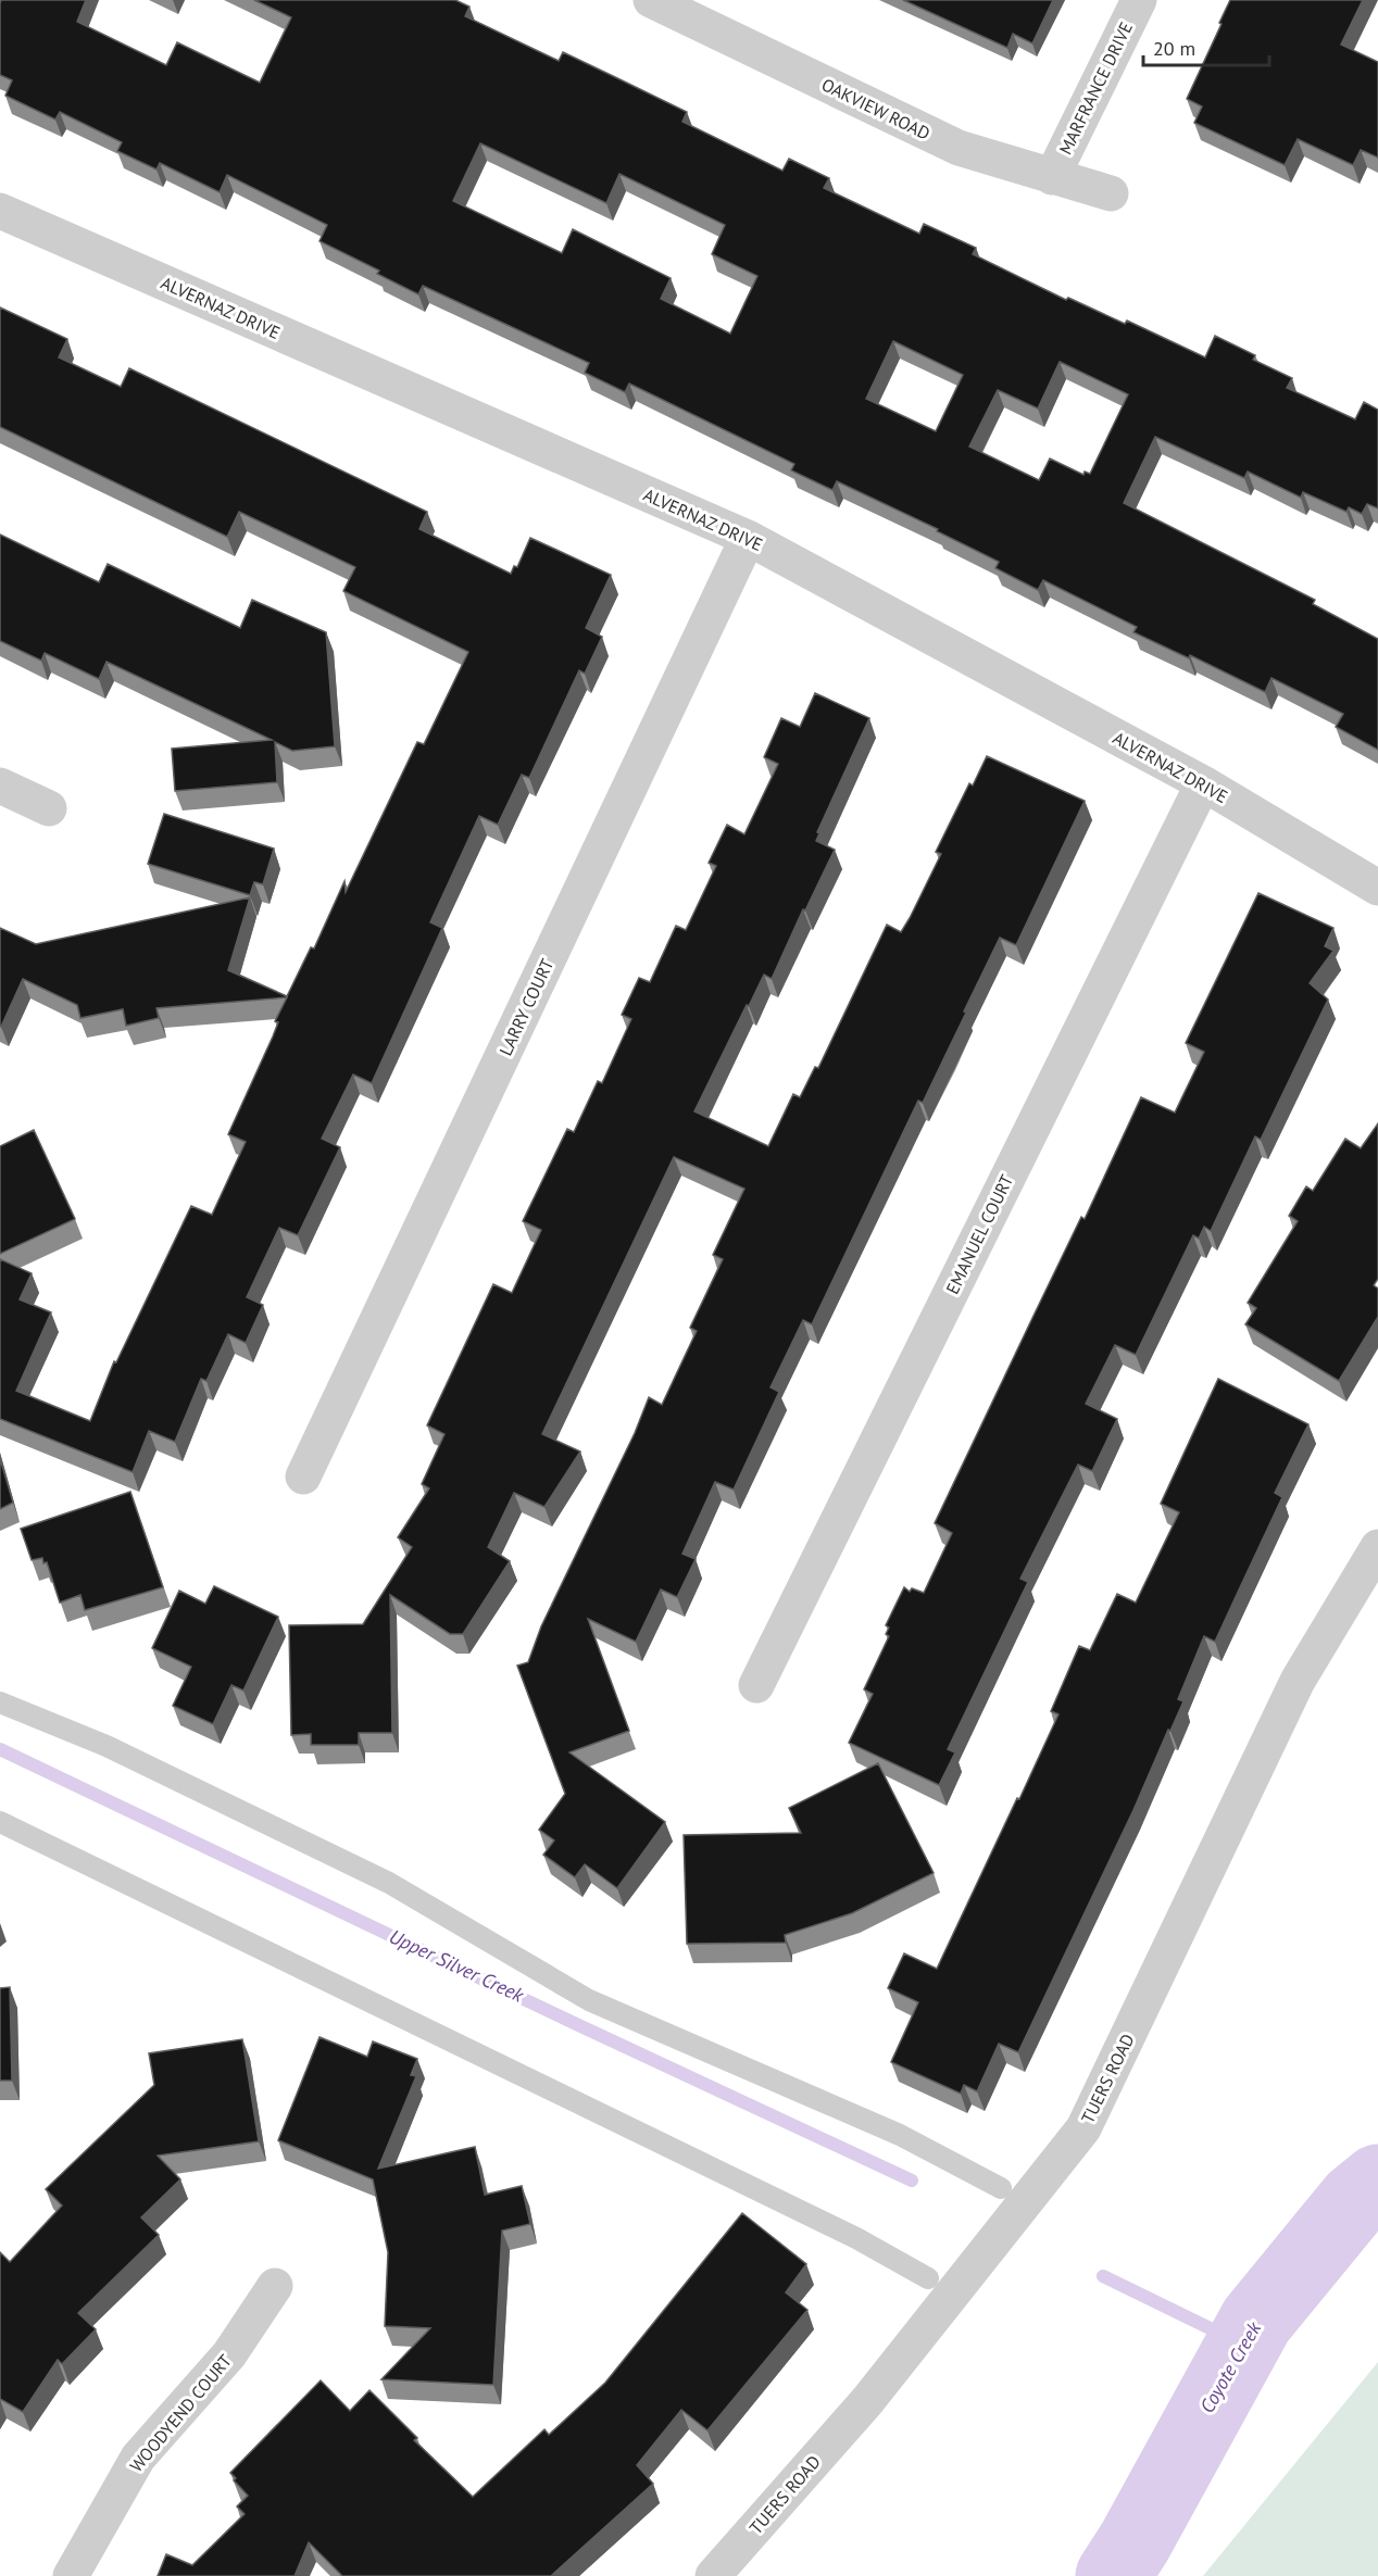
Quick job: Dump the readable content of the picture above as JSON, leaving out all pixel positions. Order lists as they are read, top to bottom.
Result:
{
  "streets": {
    "street": [
      "MARFRANCE DRIVE",
      "OAKVIEW ROAD",
      "ALVERNAZ DRIVE",
      "LARRY COURT",
      "EMANUEL COURT",
      "TUERS ROAD",
      "WOODYEND COURT"
    ]
  },
  "crossings": [
    ["MARFRANCE DRIVE", "OAKVIEW ROAD"],
    ["ALVERNAZ DRIVE", "LARRY COURT"],
    ["ALVERNAZ DRIVE", "EMANUEL COURT"]
  ],
  "water": ["Upper Silver Creek", "Coyote Creek"],
  "scale_bar": "20 m"
}
